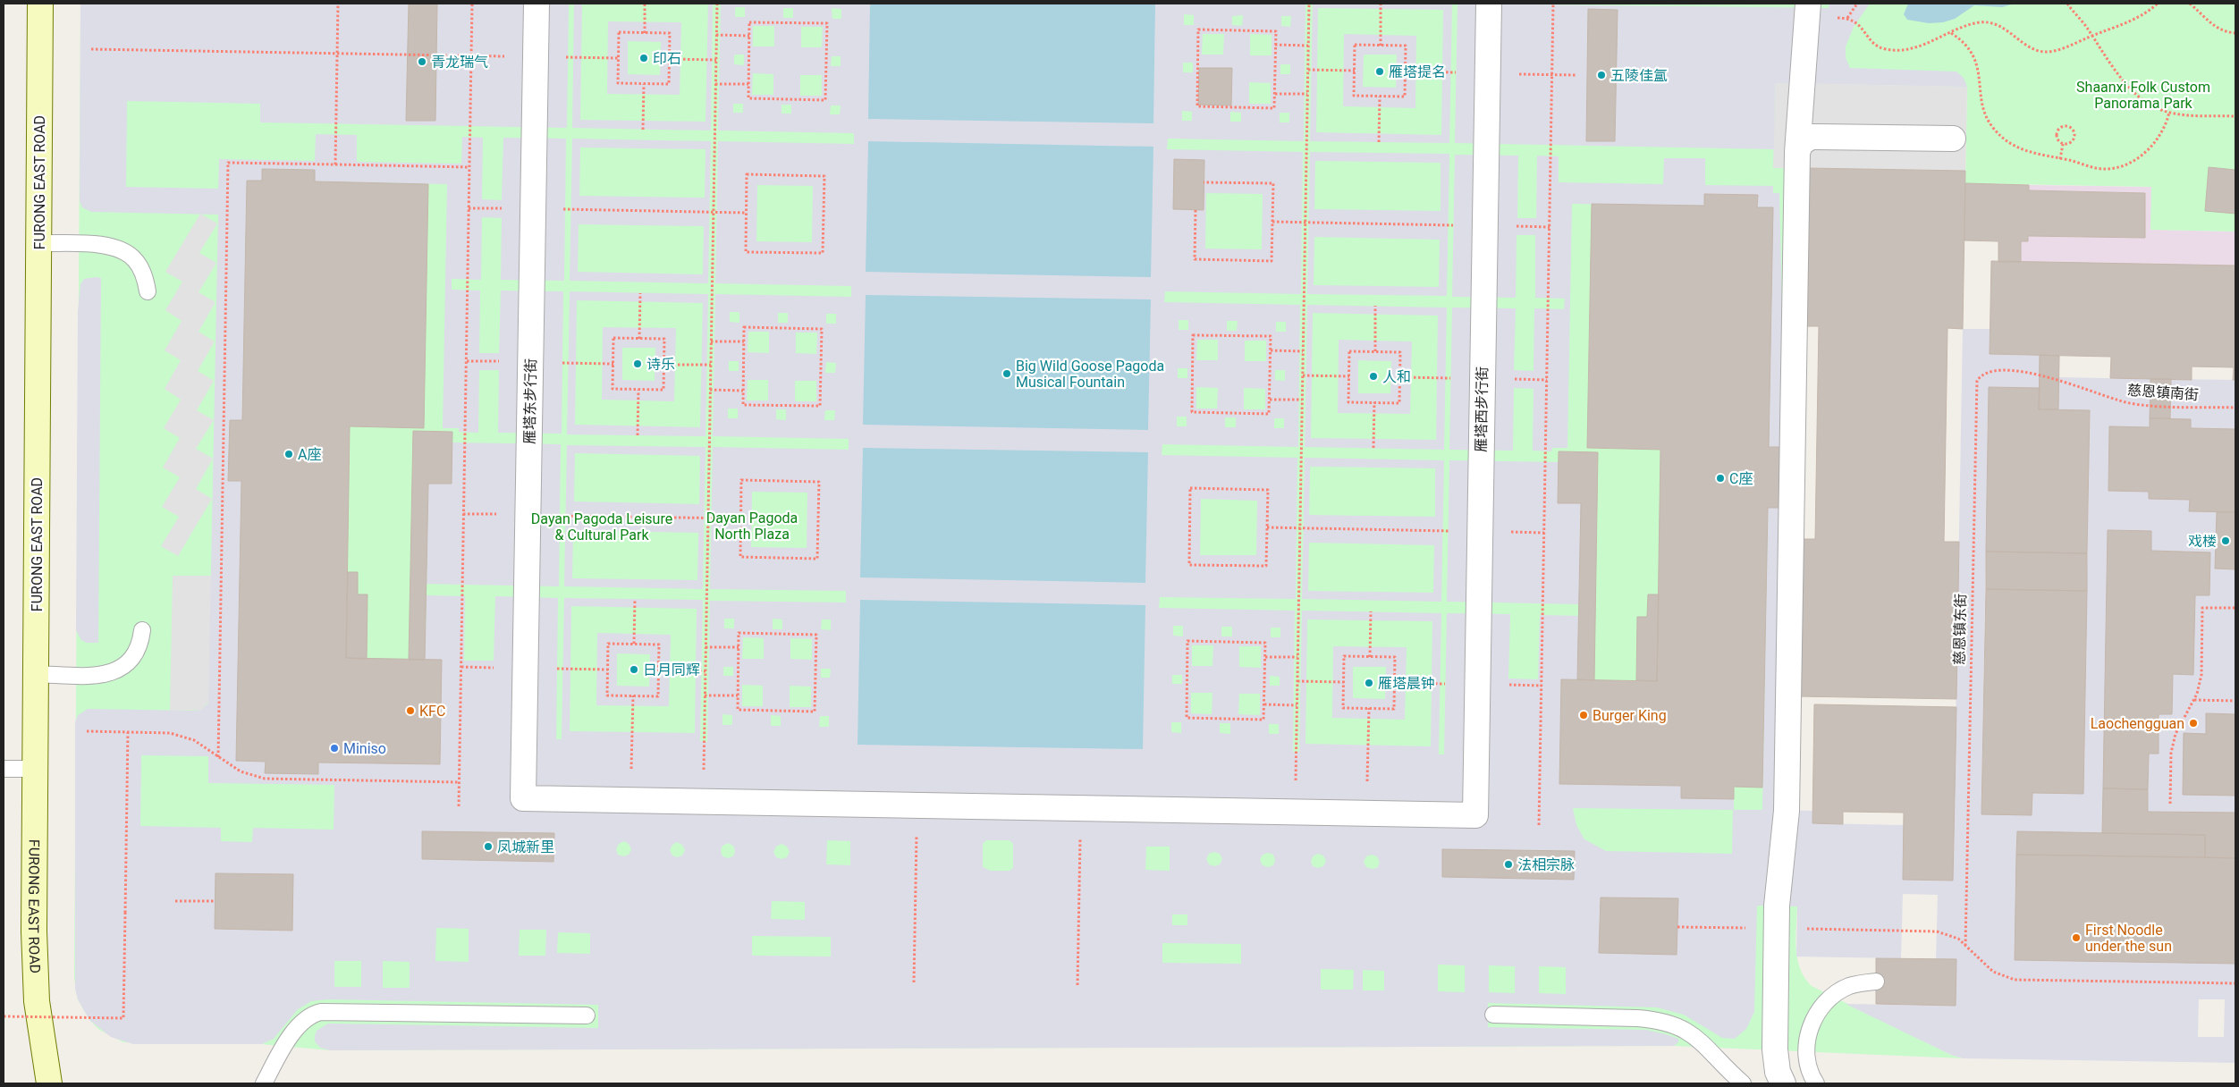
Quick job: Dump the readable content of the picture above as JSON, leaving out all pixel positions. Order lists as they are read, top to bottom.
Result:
{
  "streets": {
    "main road": ["FURONG EAST ROAD"],
    "street": ["雁塔东步行街", "雁塔西步行街"],
    "path": ["慈恩镇南街", "慈恩镇东街"]
  },
  "crossings": [
    ["慈恩镇南街", "慈恩镇东街"]
  ],
  "parks": ["Shaanxi Folk Custom Panorama Park", "Dayan Pagoda North Plaza", "Dayan Pagoda Leisure & Cultural Park"],
  "places": [
    "印石",
    "青龙瑞气",
    "雁塔提名",
    "五陵佳氲",
    "诗乐",
    "Big Wild Goose Pagoda Musical Fountain",
    "人和",
    "A座",
    "C座",
    "戏楼",
    "日月同辉",
    "雁塔晨钟",
    "KFC",
    "Burger King",
    "Laochengguan",
    "Miniso",
    "凤城新里",
    "法相宗脉",
    "First Noodle under the sun"
  ]
}
